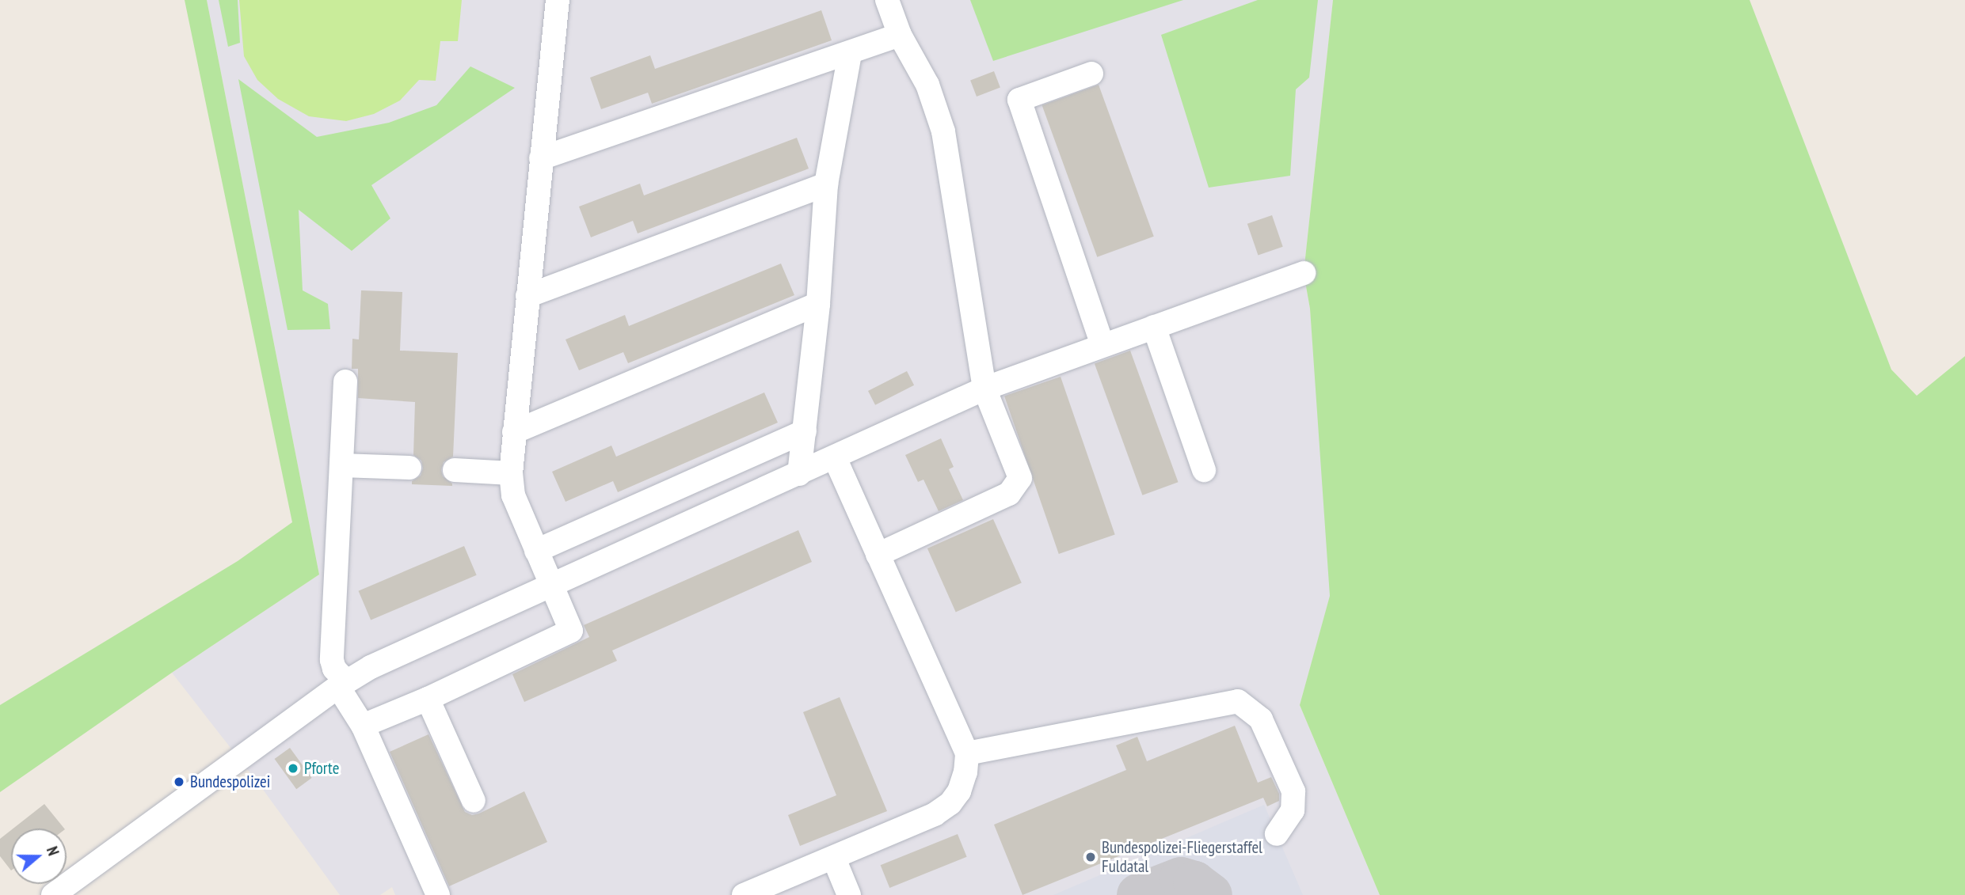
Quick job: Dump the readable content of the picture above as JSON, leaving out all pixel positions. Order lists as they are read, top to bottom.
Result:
{
  "places": ["Pforte", "Bundespolizei", "Bundespolizei-Fliegerstaffel Fuldatal"],
  "north": "right"
}
